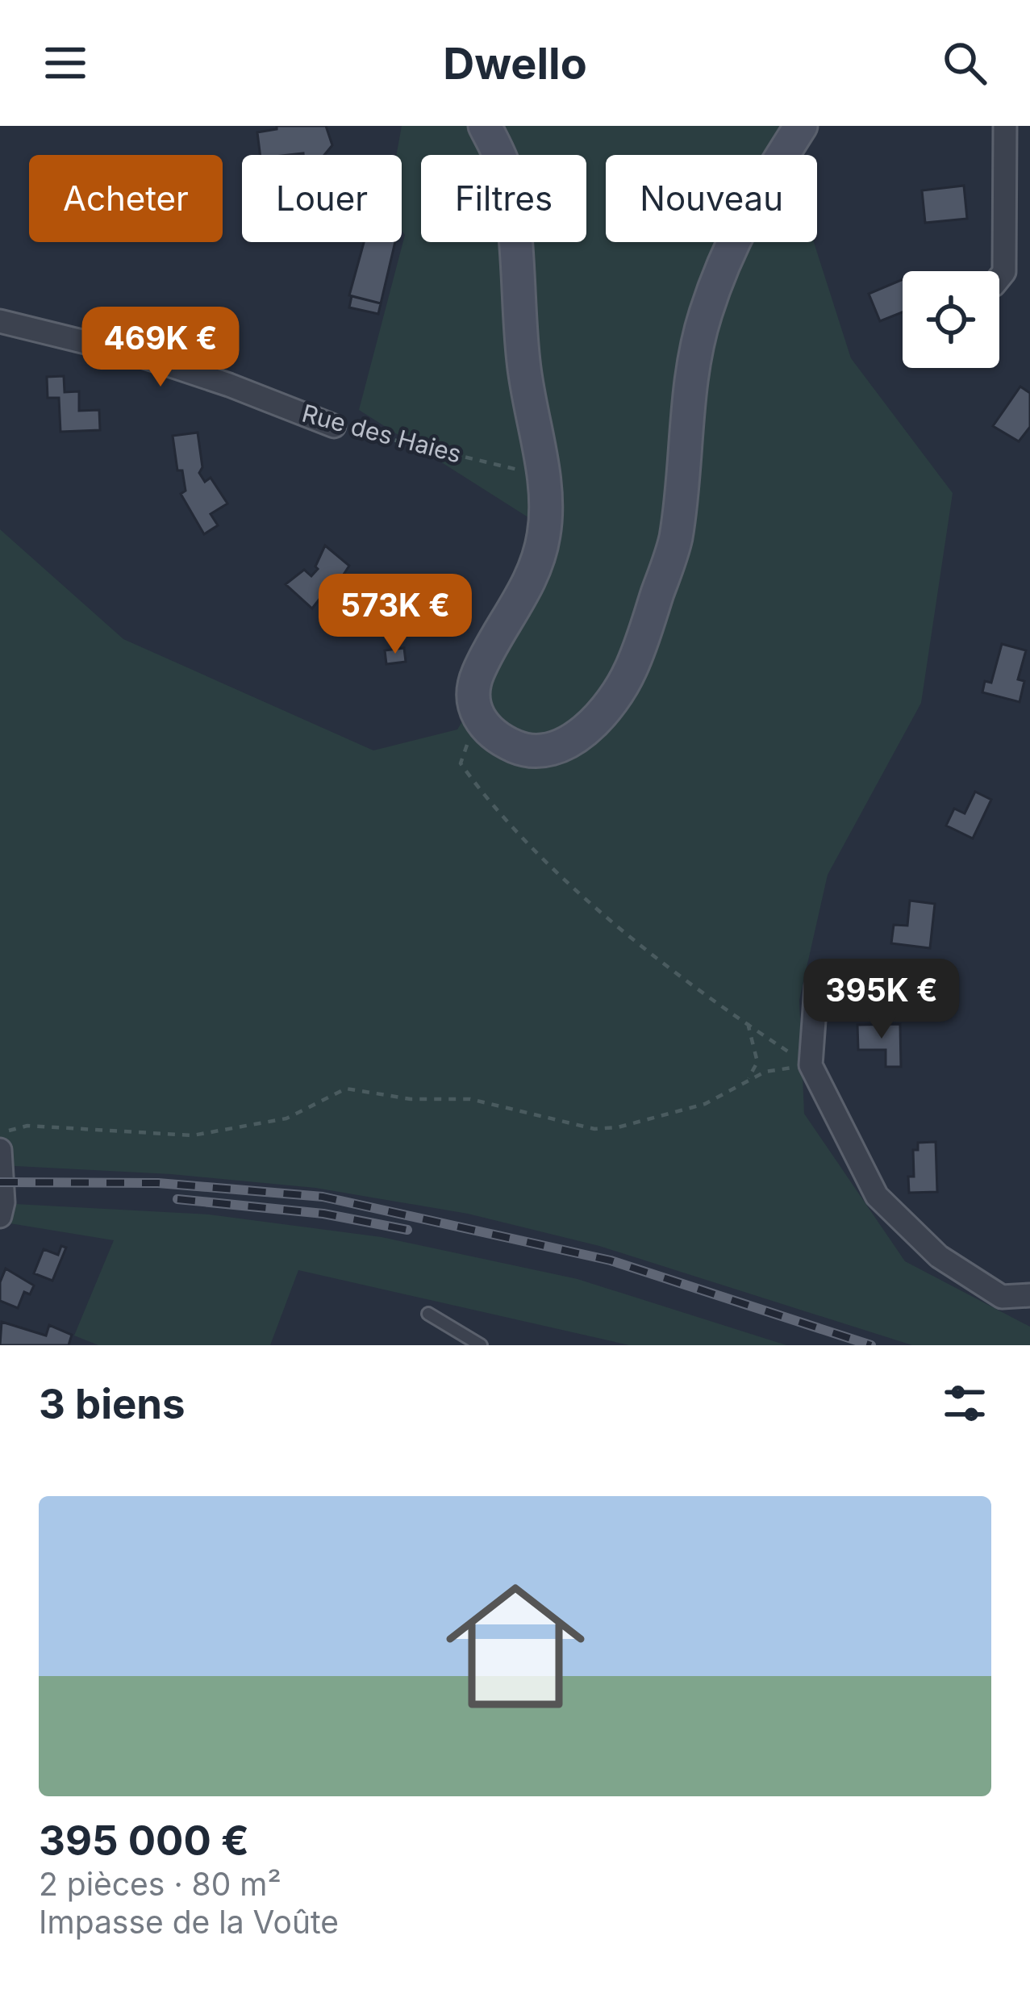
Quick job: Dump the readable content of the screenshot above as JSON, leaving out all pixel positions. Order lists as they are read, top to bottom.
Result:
{
  "streets": {
    "street": ["Rue des Haies"]
  },
  "page": {
    "header": "Dwello",
    "chip": [
      "Acheter",
      "Louer",
      "Filtres",
      "Nouveau"
    ],
    "price": ["469K €", "573K €", "395K €"],
    "heading": "3 biens",
    "list": [
      {
        "name": "395 000 €",
        "note": "2 pièces · 80 m² · Impasse de la Voûte"
      }
    ]
  }
}
